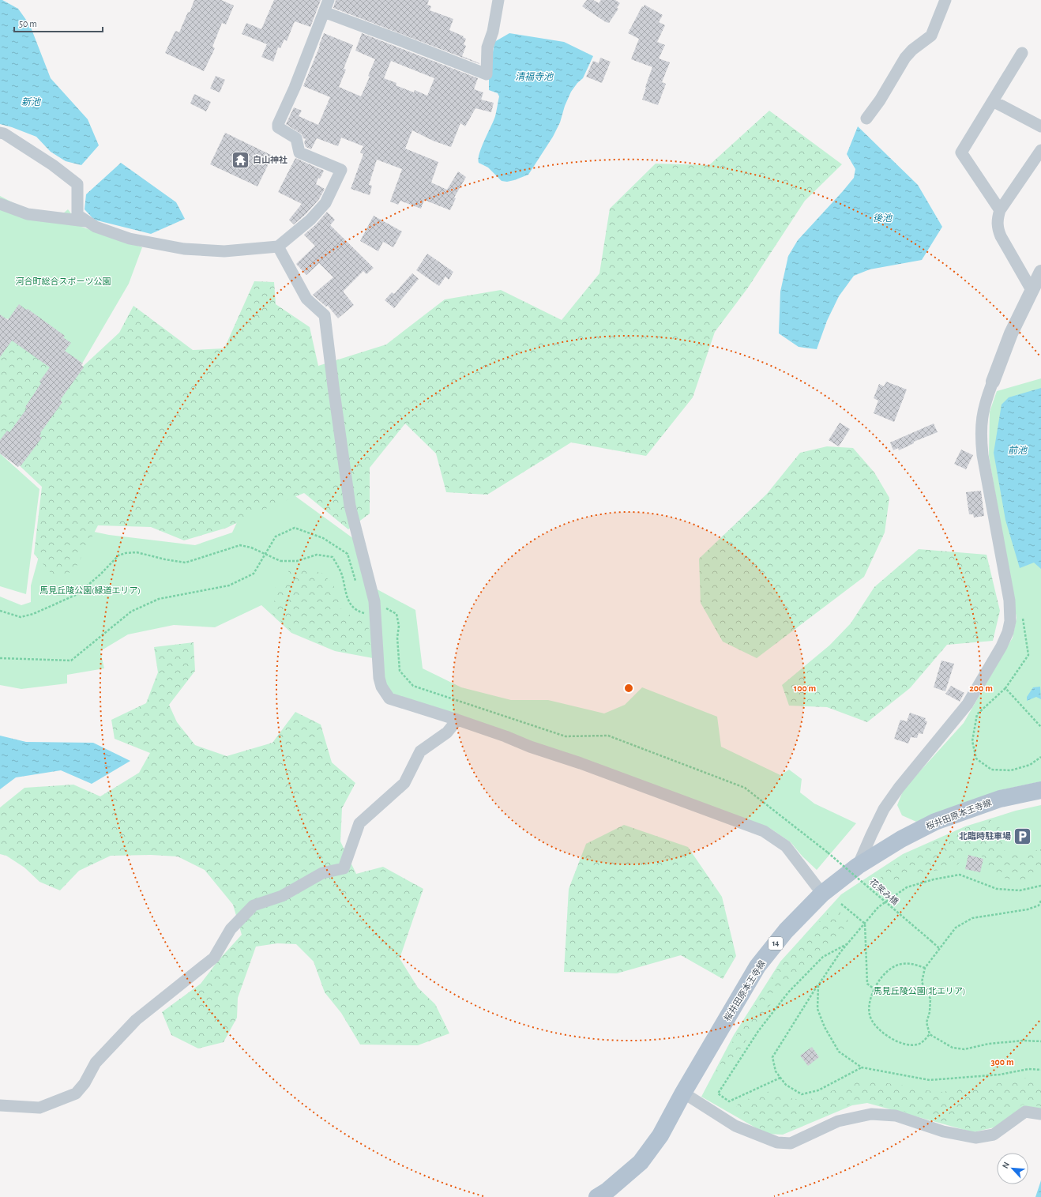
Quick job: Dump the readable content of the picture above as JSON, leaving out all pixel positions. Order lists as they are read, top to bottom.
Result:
{
  "streets": {
    "main road": ["桜井田原本王寺線", "14"],
    "path": ["花笑み橋"]
  },
  "water": [
    "清福寺池",
    "新池",
    "後池",
    "前池"
  ],
  "parks": ["河合町総合スポーツ公園", "馬見丘陵公園(緑道エリア)", "馬見丘陵公園(北エリア)"],
  "places": {
    "temple": ["白山神社"],
    "parking": ["北臨時駐車場"]
  },
  "scale_bar": "50 m",
  "north": "top left",
  "rings": ["100 m", "200 m", "300 m"]
}
